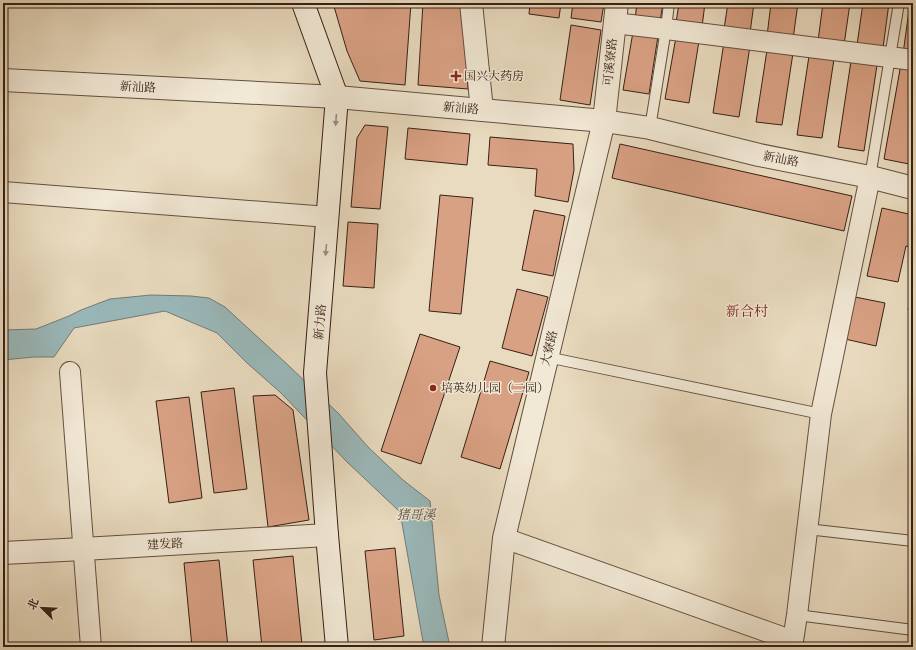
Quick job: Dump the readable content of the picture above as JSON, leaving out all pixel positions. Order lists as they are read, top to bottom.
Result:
{
  "streets": {
    "street": [
      "可溪寮路",
      "新汕路",
      "新力路",
      "大寮路",
      "建发路"
    ]
  },
  "crossings": [
    ["可溪寮路", "新汕路"],
    ["可溪寮路", "大寮路"],
    ["新汕路", "新力路"],
    ["新汕路", "大寮路"],
    ["新力路", "建发路"]
  ],
  "districts": ["新合村"],
  "water": ["猪哥溪"],
  "places": {
    "health": ["国兴大药房"],
    "other": ["培英幼儿园（二园）"]
  },
  "north": "top left"
}
